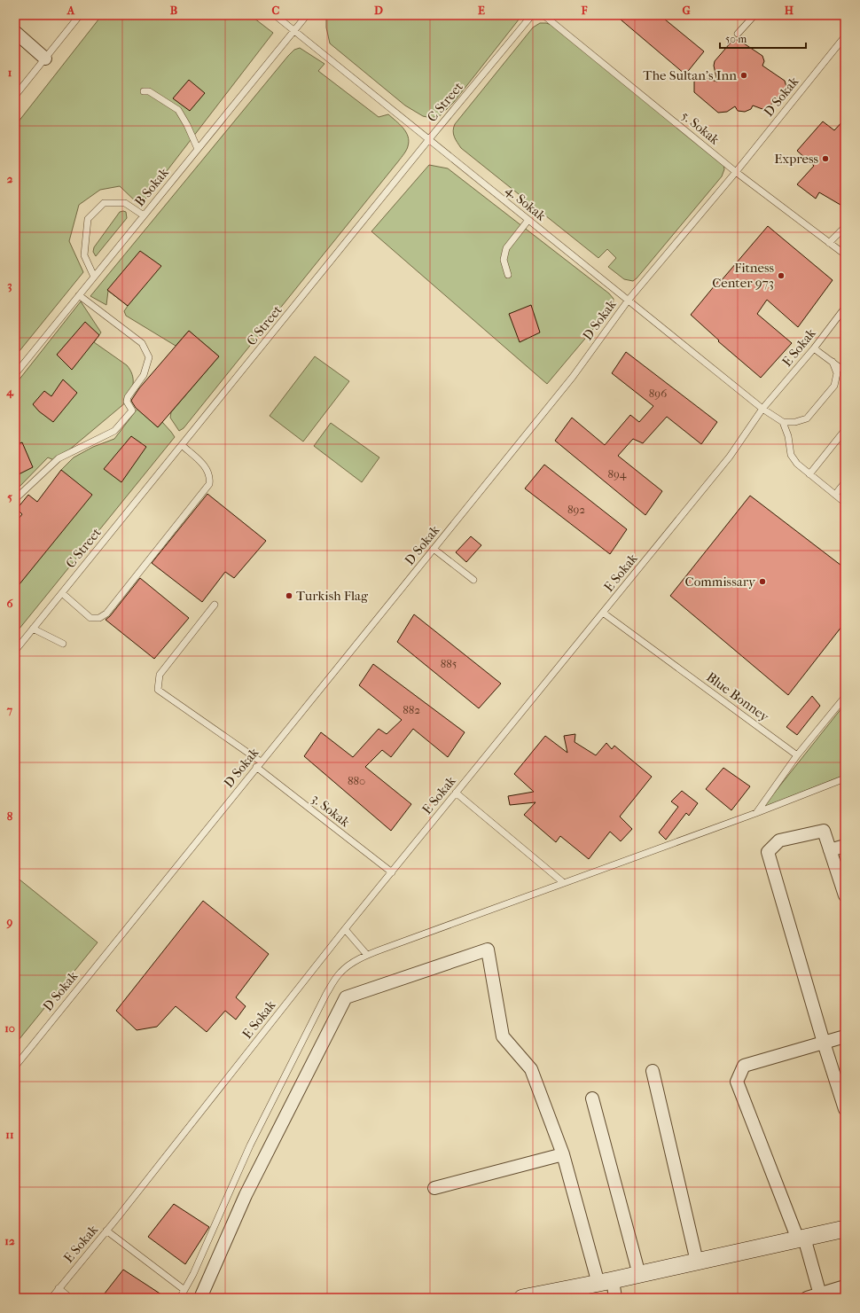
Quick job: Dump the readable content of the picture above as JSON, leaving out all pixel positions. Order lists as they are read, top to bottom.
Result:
{
  "streets": {
    "lane": [
      "D Sokak",
      "C Street",
      "5. Sokak",
      "B Sokak",
      "4. Sokak",
      "E Sokak",
      "Blue Bonney",
      "3. Sokak"
    ]
  },
  "crossings": [
    ["D Sokak", "5. Sokak"],
    ["D Sokak", "4. Sokak"],
    ["D Sokak", "3. Sokak"],
    ["C Street", "4. Sokak"],
    ["B Sokak", "4. Sokak"],
    ["4. Sokak", "E Sokak"],
    ["E Sokak", "Blue Bonney"],
    ["E Sokak", "3. Sokak"]
  ],
  "places": [
    "The Sultan's Inn",
    "Express",
    "Fitness Center 973",
    "Commissary",
    "Turkish Flag"
  ],
  "house_numbers": [
    "896",
    "894",
    "892",
    "885",
    "882",
    "880"
  ],
  "scale_bar": "50 m",
  "grid": {
    "columns": [
      "A",
      "B",
      "C",
      "D",
      "E",
      "F",
      "G",
      "H"
    ],
    "rows": [
      "1",
      "2",
      "3",
      "4",
      "5",
      "6",
      "7",
      "8",
      "9",
      "10",
      "11",
      "12"
    ]
  }
}
